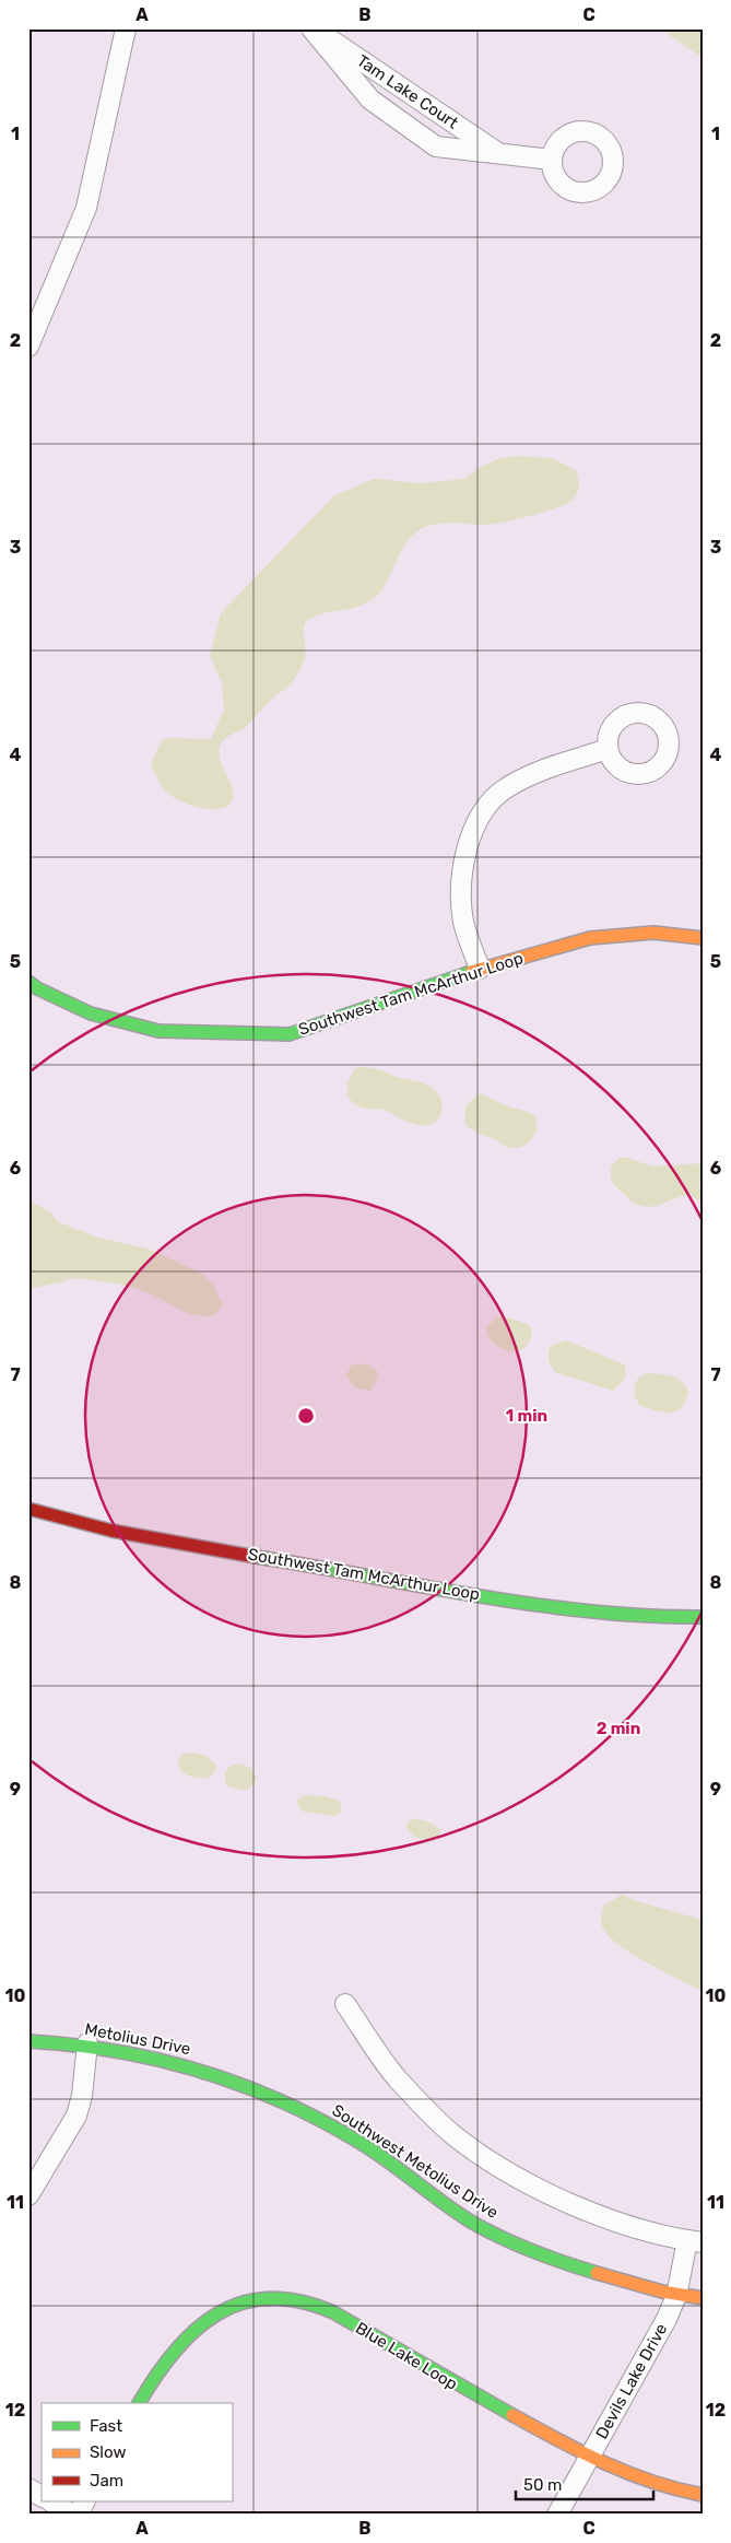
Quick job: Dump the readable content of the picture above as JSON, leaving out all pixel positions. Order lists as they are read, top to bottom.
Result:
{
  "streets": {
    "street": [
      "Tam Lake Court",
      "Southwest Tam McArthur Loop",
      "Metolius Drive",
      "Southwest Metolius Drive",
      "Blue Lake Loop",
      "Devils Lake Drive"
    ]
  },
  "crossings": [
    ["Metolius Drive", "Southwest Metolius Drive"],
    ["Southwest Metolius Drive", "Devils Lake Drive"],
    ["Blue Lake Loop", "Devils Lake Drive"]
  ],
  "legend": ["Fast", "Slow", "Jam"],
  "scale_bar": "50 m",
  "grid": {
    "columns": ["A", "B", "C"],
    "rows": [
      "1",
      "2",
      "3",
      "4",
      "5",
      "6",
      "7",
      "8",
      "9",
      "10",
      "11",
      "12"
    ]
  },
  "rings": ["1 min", "2 min"]
}
